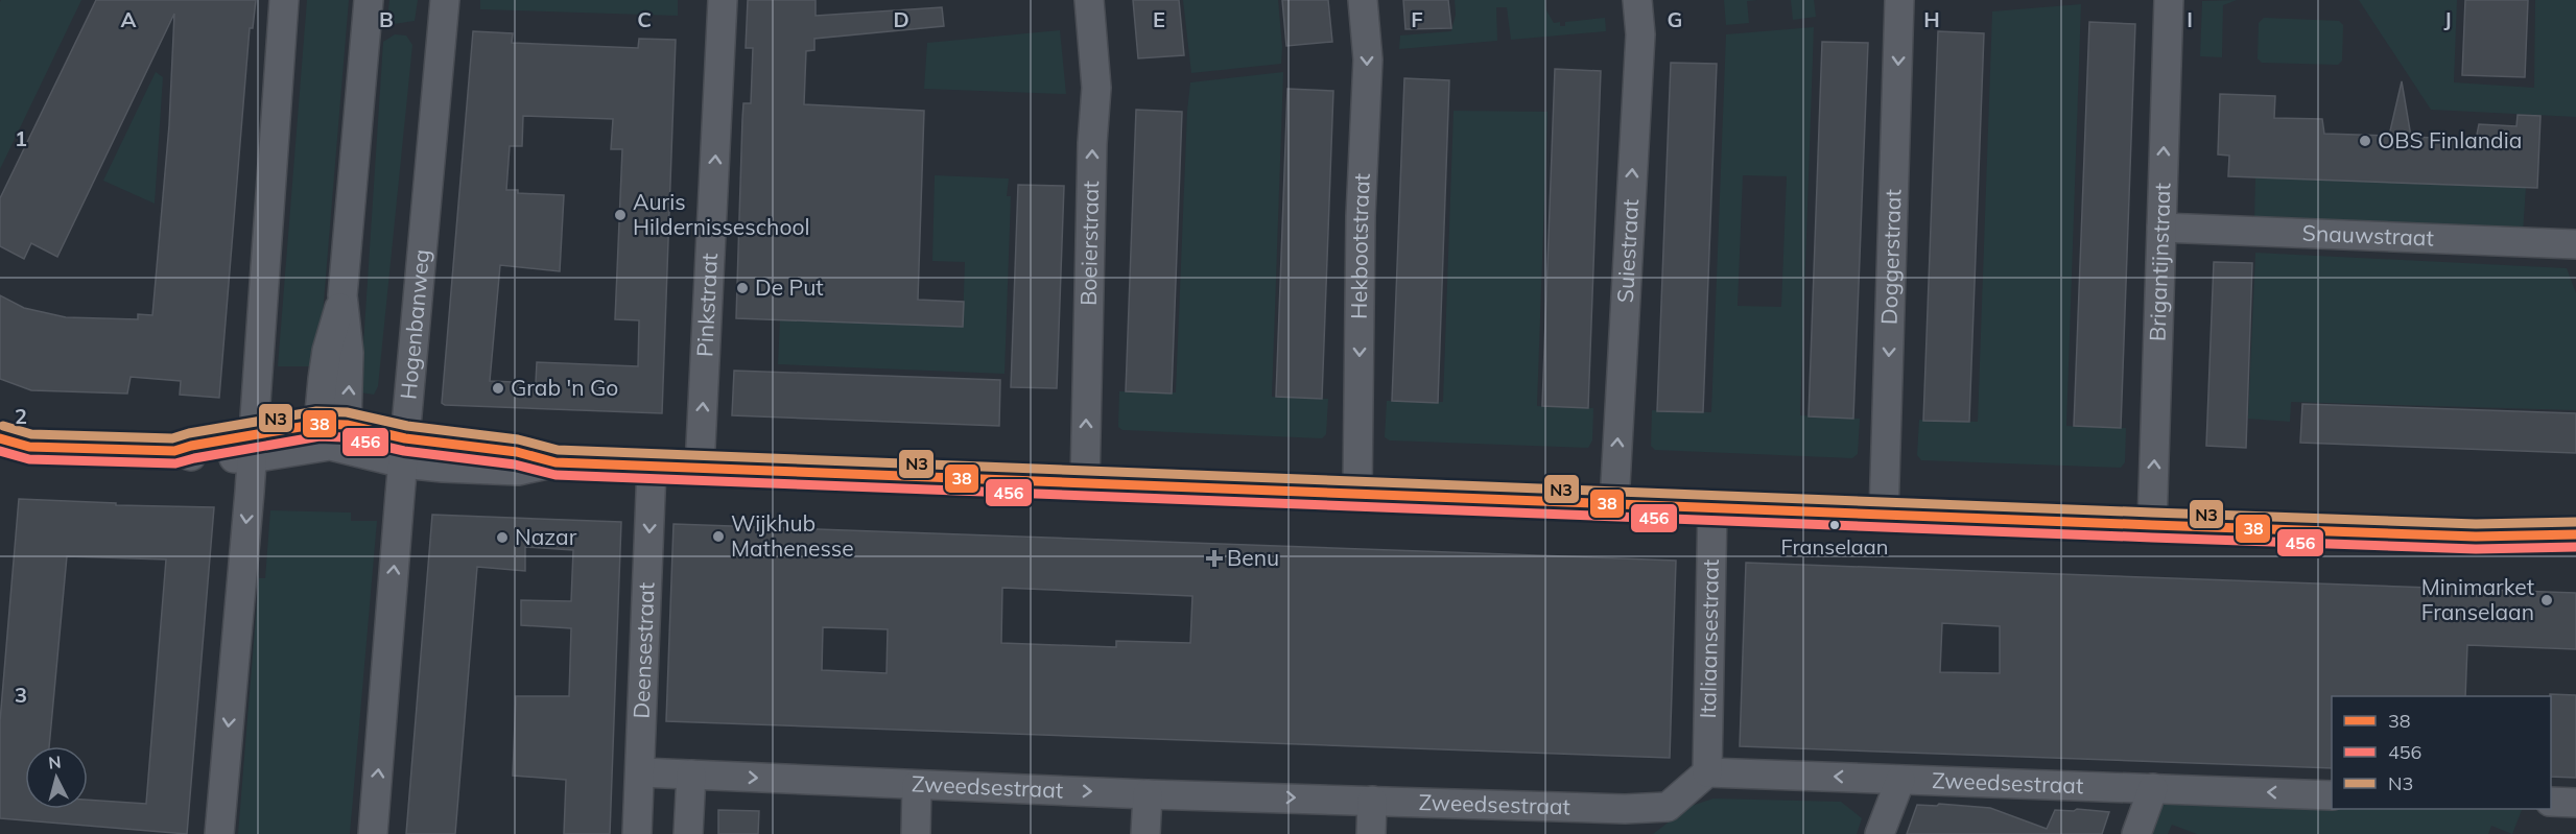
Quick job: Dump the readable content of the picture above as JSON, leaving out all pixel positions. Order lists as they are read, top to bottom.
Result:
{
  "streets": {
    "street": [
      "Snauwstraat",
      "Boeierstraat",
      "Hekbootstraat",
      "Suiestraat",
      "Doggerstraat",
      "Brigantijnstraat",
      "Pinkstraat",
      "Hogenbanweg",
      "Italiaansestraat",
      "Deensestraat",
      "Zweedsestraat"
    ]
  },
  "crossings": [
    ["Snauwstraat", "Brigantijnstraat"],
    ["Italiaansestraat", "Zweedsestraat"],
    ["Deensestraat", "Zweedsestraat"]
  ],
  "one_way": [
    "Boeierstraat",
    "Hekbootstraat",
    "Suiestraat",
    "Doggerstraat",
    "Brigantijnstraat",
    "Pinkstraat",
    "Deensestraat"
  ],
  "places": {
    "other": [
      "OBS Finlandia",
      "Auris Hildernisseschool",
      "De Put",
      "Grab 'n Go",
      "Franselaan",
      "Wijkhub Mathenesse",
      "Nazar",
      "Minimarket Franselaan"
    ],
    "health": ["Benu"]
  },
  "lines": ["transit line N3", "transit line 38", "transit line 456"],
  "legend": ["38", "456", "N3"],
  "north": "top",
  "grid": {
    "columns": [
      "A",
      "B",
      "C",
      "D",
      "E",
      "F",
      "G",
      "H",
      "I",
      "J"
    ],
    "rows": ["1", "2", "3"]
  }
}
